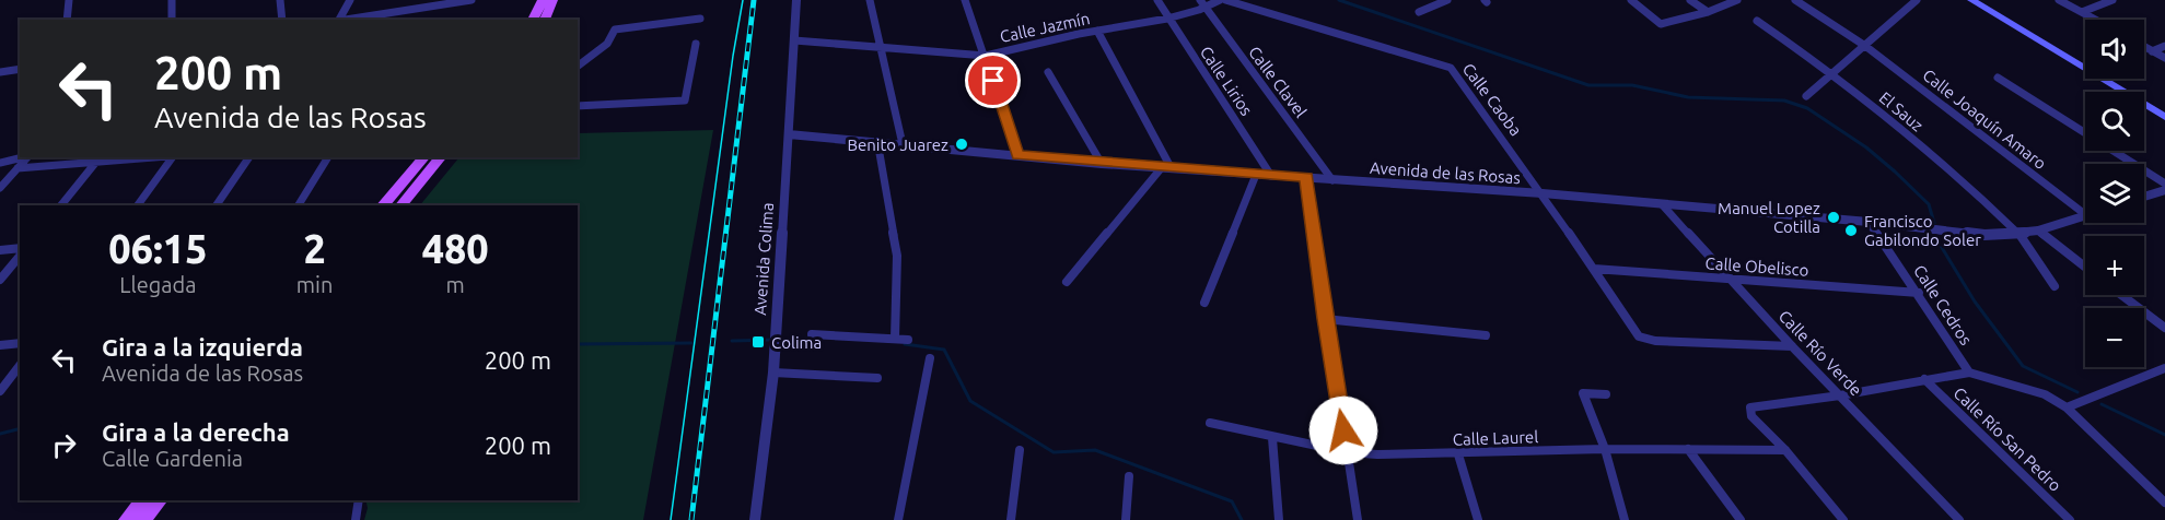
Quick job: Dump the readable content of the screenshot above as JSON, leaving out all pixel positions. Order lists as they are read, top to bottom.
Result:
{
  "streets": {
    "street": [
      "Calle Jazmín",
      "Calle Lirios",
      "Calle Clavel",
      "Calle Caoba",
      "El Sauz",
      "Calle Joaquín Amaro",
      "Avenida de las Rosas",
      "Avenida Colima",
      "Calle Obelisco",
      "Calle Cedros",
      "Calle Río Verde",
      "Calle Laurel",
      "Calle Río San Pedro"
    ]
  },
  "crossings": [
    ["Calle Jazmín", "Calle Lirios"],
    ["Calle Jazmín", "Calle Clavel"],
    ["Calle Jazmín", "Avenida Colima"],
    ["Calle Lirios", "Avenida de las Rosas"],
    ["Calle Clavel", "Avenida de las Rosas"],
    ["Calle Caoba", "Avenida de las Rosas"],
    ["Calle Caoba", "Calle Obelisco"],
    ["Calle Caoba", "Calle Río Verde"],
    ["El Sauz", "Avenida de las Rosas"],
    ["Avenida de las Rosas", "Avenida Colima"],
    ["Avenida de las Rosas", "Calle Cedros"],
    ["Avenida de las Rosas", "Calle Río Verde"],
    ["Calle Obelisco", "Calle Cedros"],
    ["Calle Obelisco", "Calle Río Verde"]
  ],
  "places": {
    "other": ["Benito Juarez", "Manuel Lopez Cotilla", "Francisco Gabilondo Soler"],
    "transit": ["Colima"]
  },
  "page": {
    "map_buttons": ["+", "−"],
    "turn": ["200 m", "Avenida de las Rosas"],
    "eta": [
      "06:15",
      "Llegada",
      "2",
      "min",
      "480",
      "m"
    ],
    "list": [
      {
        "name": "Gira a la izquierda",
        "note": "Avenida de las Rosas",
        "value": "200 m"
      },
      {
        "name": "Gira a la derecha",
        "note": "Calle Gardenia",
        "value": "200 m"
      }
    ]
  }
}
